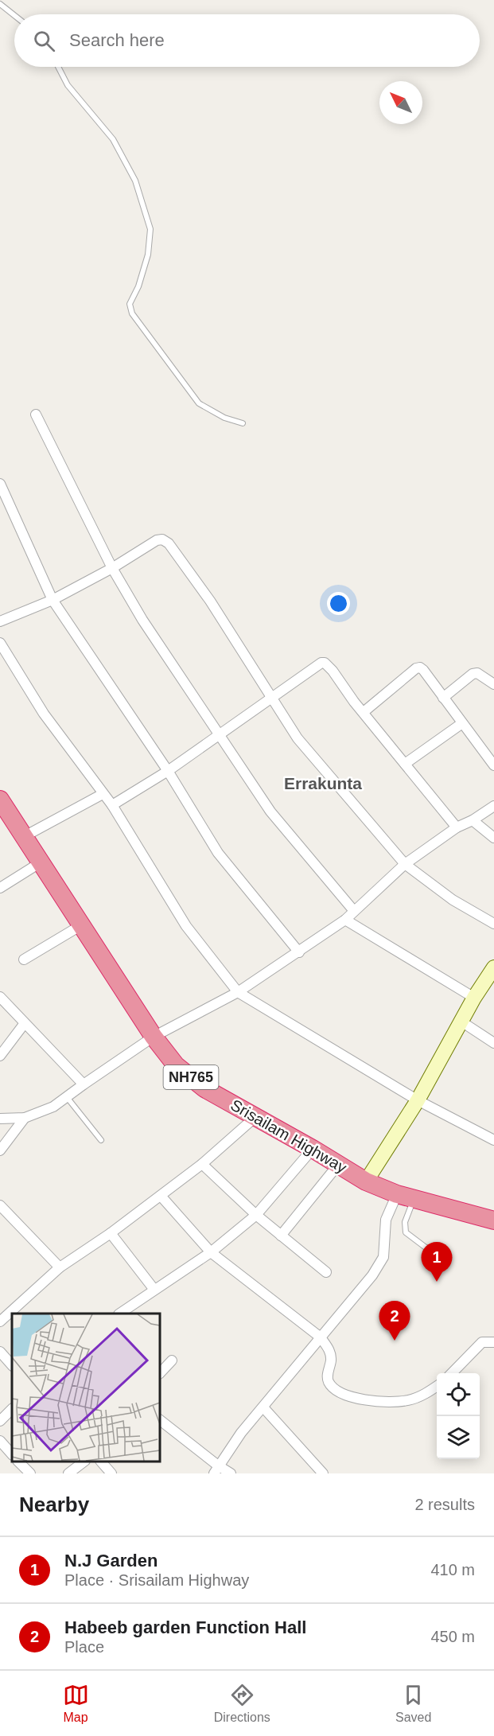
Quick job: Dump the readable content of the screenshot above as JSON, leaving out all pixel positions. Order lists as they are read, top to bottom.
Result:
{
  "streets": {
    "highway": ["NH765", "Srisailam Highway"]
  },
  "districts": ["Errakunta"],
  "north": "top left",
  "page": {
    "search": "Search here",
    "pins": ["1", "2"],
    "heading": ["Nearby", "2 results"],
    "list": [
      {
        "mark": "1",
        "name": "N.J Garden",
        "note": "Place · Srisailam Highway",
        "value": "410 m"
      },
      {
        "mark": "2",
        "name": "Habeeb garden Function Hall",
        "note": "Place",
        "value": "450 m"
      }
    ],
    "nav": ["Map", "Directions", "Saved"]
  }
}
